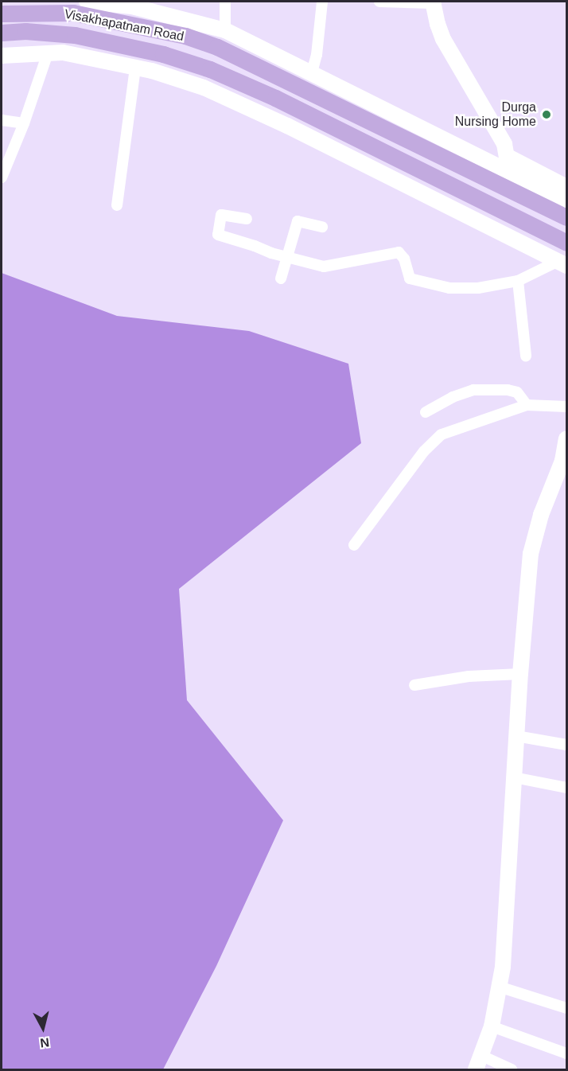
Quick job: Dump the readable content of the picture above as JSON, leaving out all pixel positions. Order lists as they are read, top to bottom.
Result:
{
  "streets": {
    "main road": ["Visakhapatnam Road"]
  },
  "places": ["Durga Nursing Home"],
  "north": "bottom"
}
